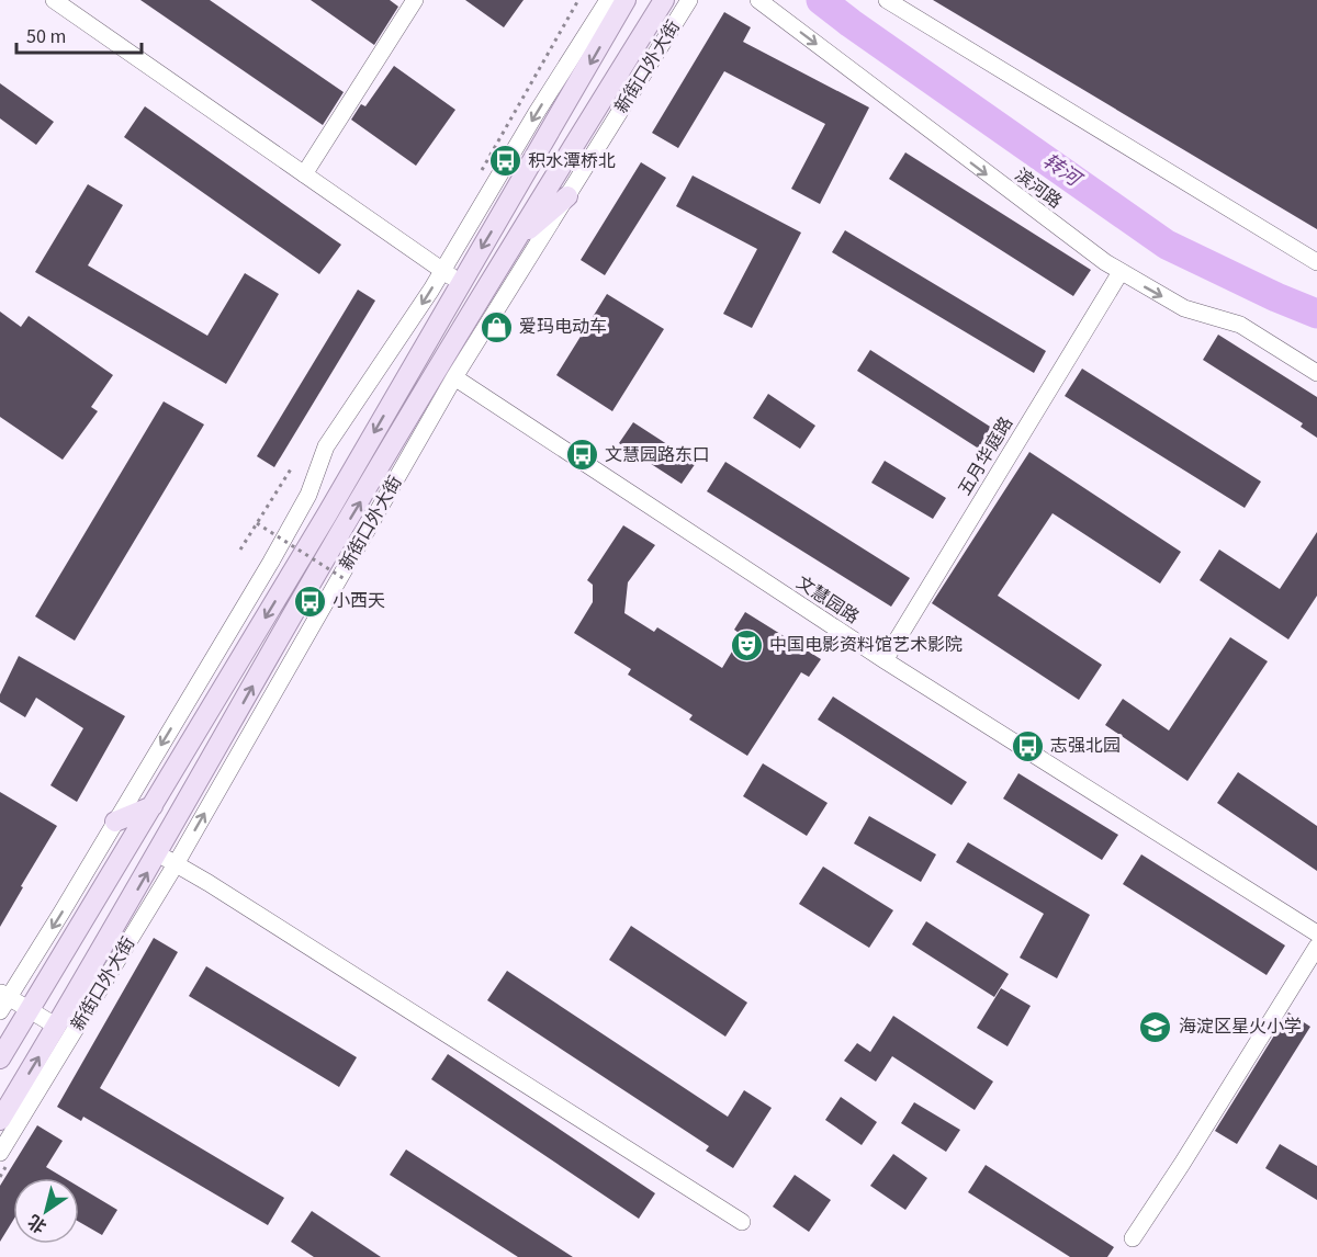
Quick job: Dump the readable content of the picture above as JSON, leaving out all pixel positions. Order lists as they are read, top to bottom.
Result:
{
  "streets": {
    "main road": ["新街口外大街"],
    "street": ["滨河路", "五月华庭路", "文慧园路"]
  },
  "crossings": [
    ["新街口外大街", "文慧园路"],
    ["滨河路", "五月华庭路"],
    ["五月华庭路", "文慧园路"]
  ],
  "water": ["转河"],
  "places": {
    "bus stop": [
      "积水潭桥北",
      "文慧园路东口",
      "小西天",
      "志强北园"
    ],
    "shop": ["爱玛电动车"],
    "theatre": ["中国电影资料馆艺术影院"],
    "school or university": ["海淀区星火小学"]
  },
  "scale_bar": "50 m",
  "north": "bottom left"
}
